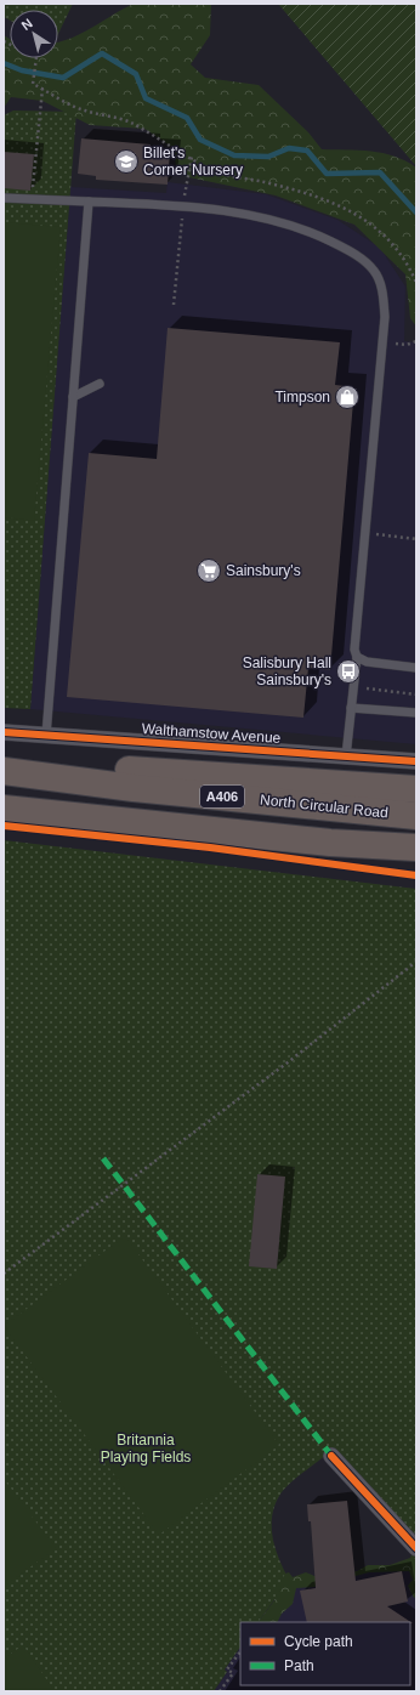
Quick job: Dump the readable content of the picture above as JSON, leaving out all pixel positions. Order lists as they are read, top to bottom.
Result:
{
  "streets": {
    "highway": ["A406", "North Circular Road"],
    "street": ["Walthamstow Avenue"]
  },
  "crossings": [
    ["A406", "North Circular Road"]
  ],
  "parks": ["Britannia Playing Fields"],
  "places": {
    "school or university": ["Billet's Corner Nursery"],
    "shop": ["Timpson"],
    "supermarket": ["Sainsbury's"],
    "bus stop": ["Salisbury Hall Sainsbury's"]
  },
  "legend": ["Cycle path", "Path"],
  "north": "top left"
}
